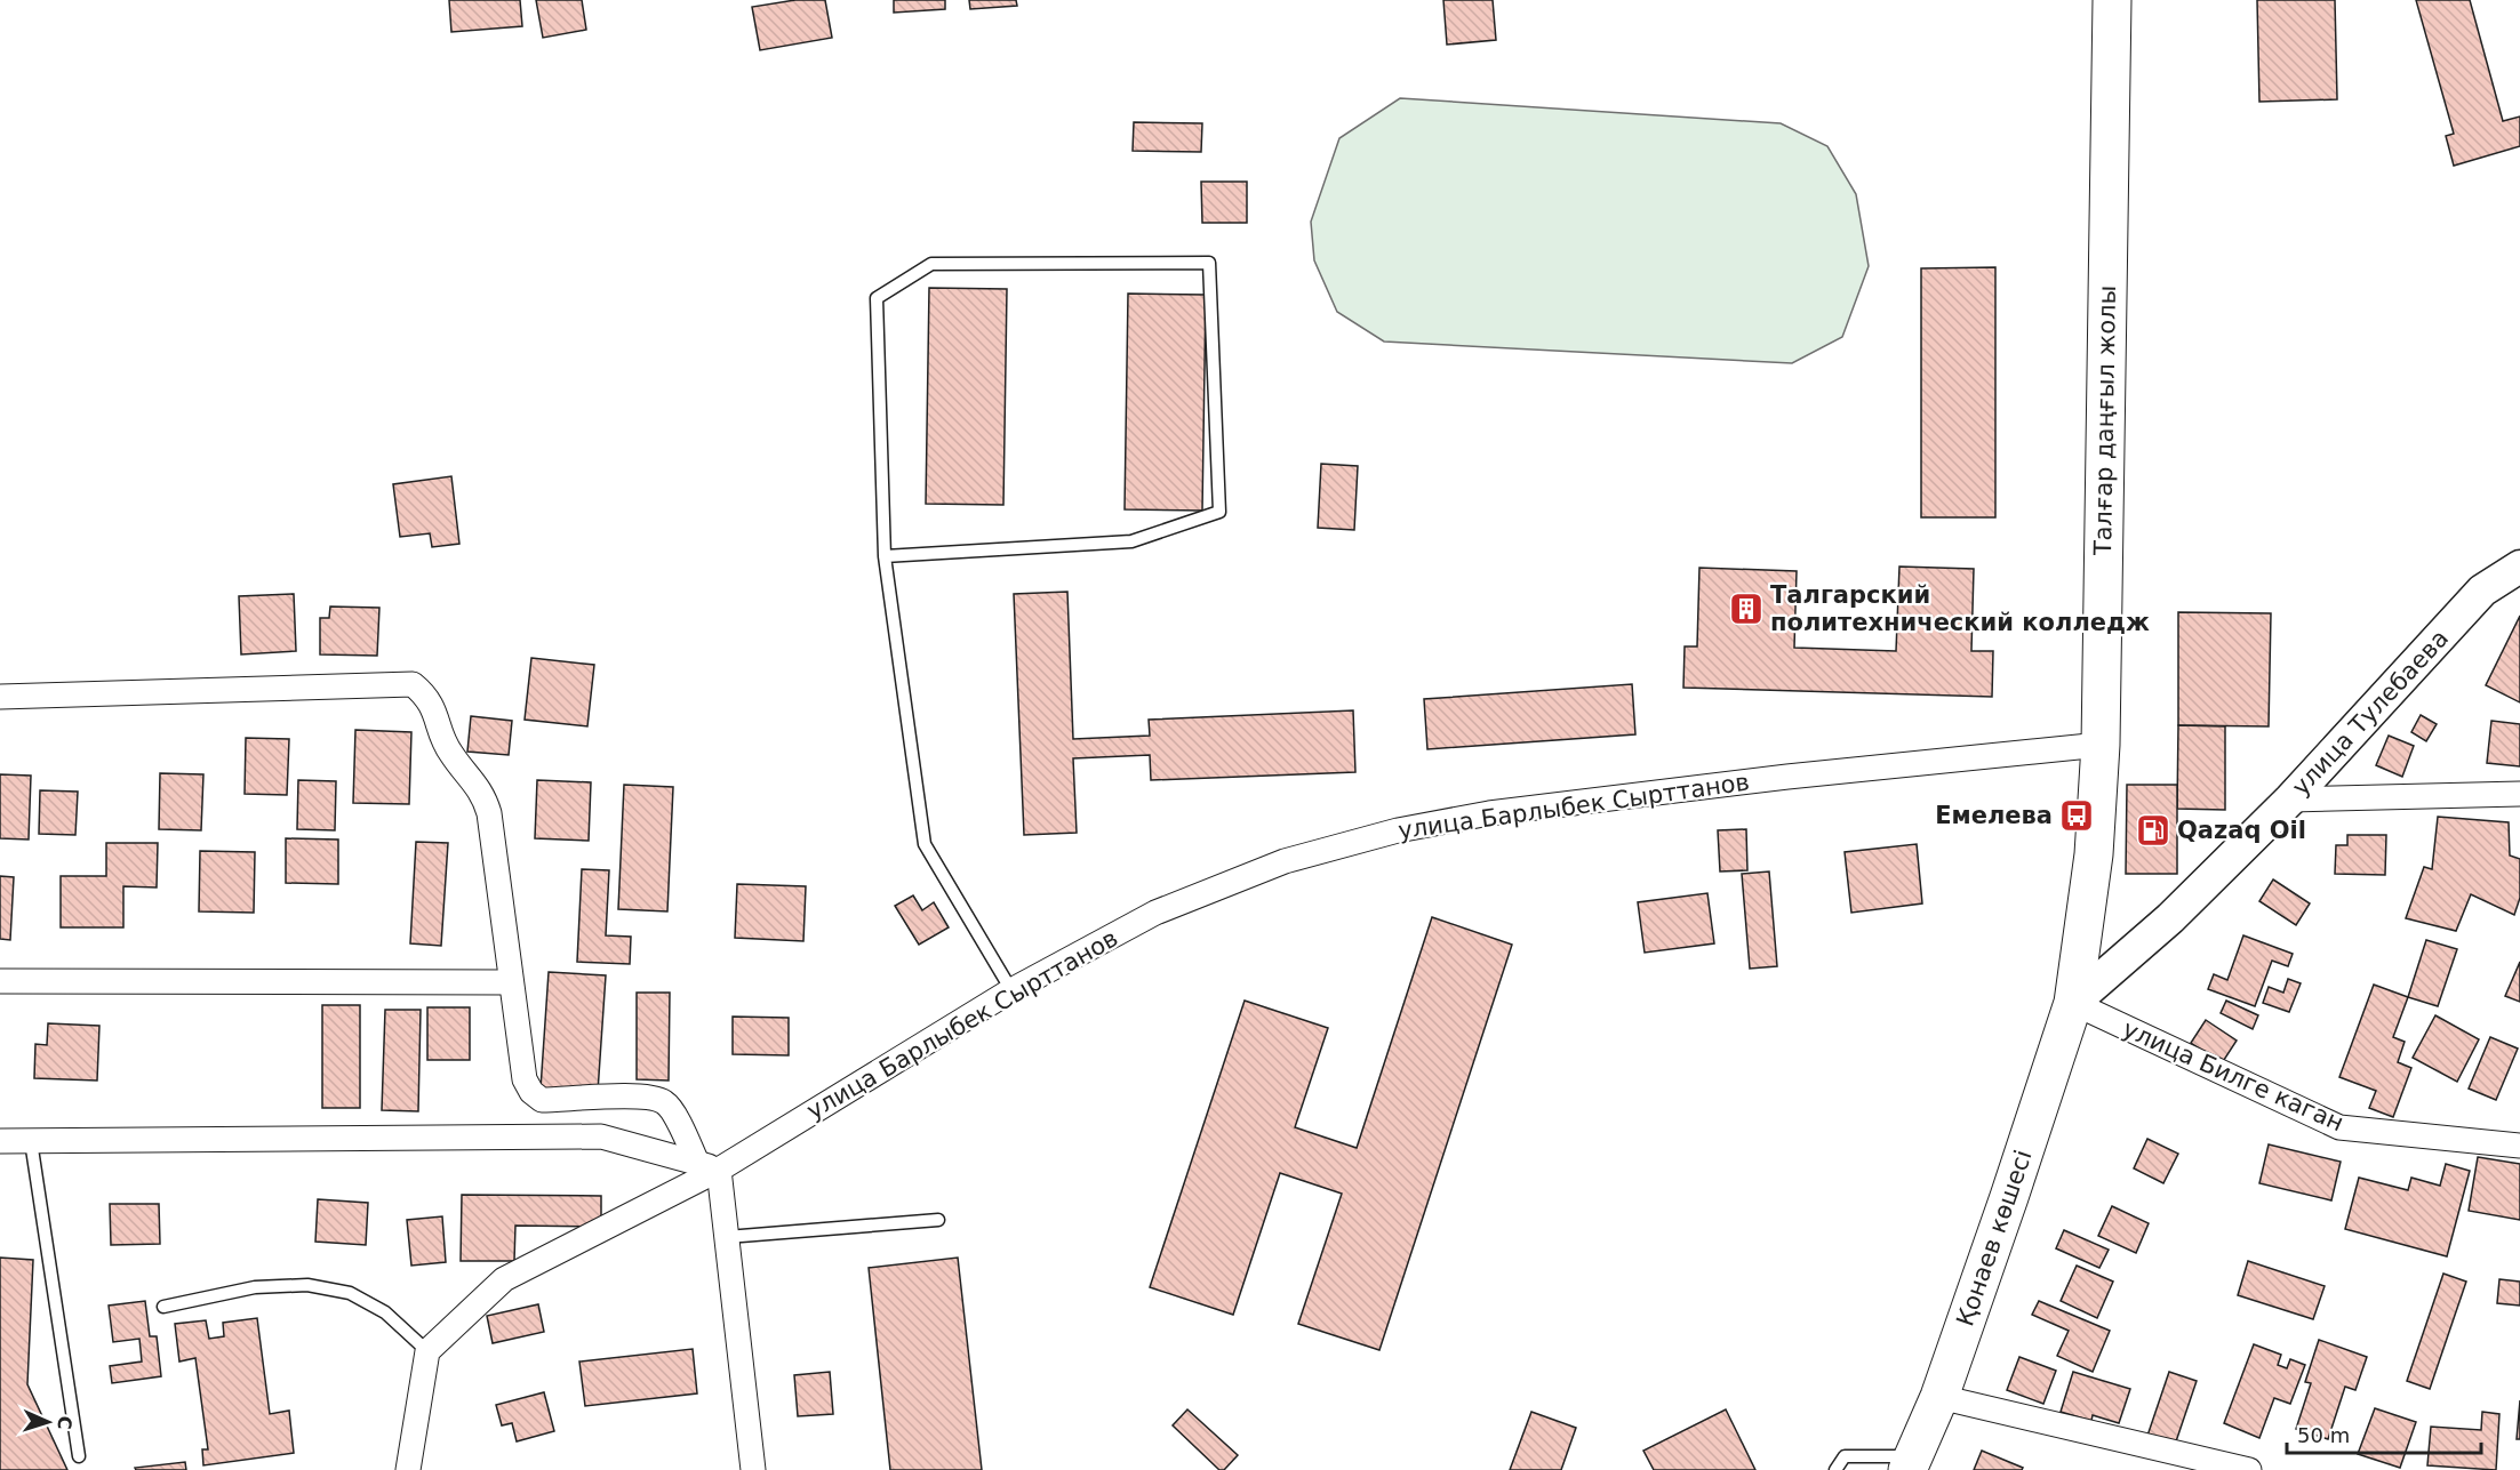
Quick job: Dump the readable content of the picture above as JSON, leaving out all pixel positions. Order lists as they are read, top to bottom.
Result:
{
  "streets": {
    "main road": ["Талғар даңғыл жолы", "Қонаев көшесі"],
    "street": ["улица Тулебаева", "улица Барлыбек Сырттанов", "улица Билге каган"]
  },
  "crossings": [
    ["Талғар даңғыл жолы", "улица Тулебаева"],
    ["Талғар даңғыл жолы", "улица Барлыбек Сырттанов"],
    ["Талғар даңғыл жолы", "улица Билге каган"],
    ["Талғар даңғыл жолы", "Қонаев көшесі"],
    ["улица Тулебаева", "улица Билге каган"],
    ["улица Тулебаева", "Қонаев көшесі"],
    ["улица Билге каган", "Қонаев көшесі"]
  ],
  "places": {
    "building": ["Талгарский политехнический колледж"],
    "bus stop": ["Емелева"],
    "fuel station": ["Qazaq Oil"]
  },
  "scale_bar": "50 m",
  "north": "right"
}
